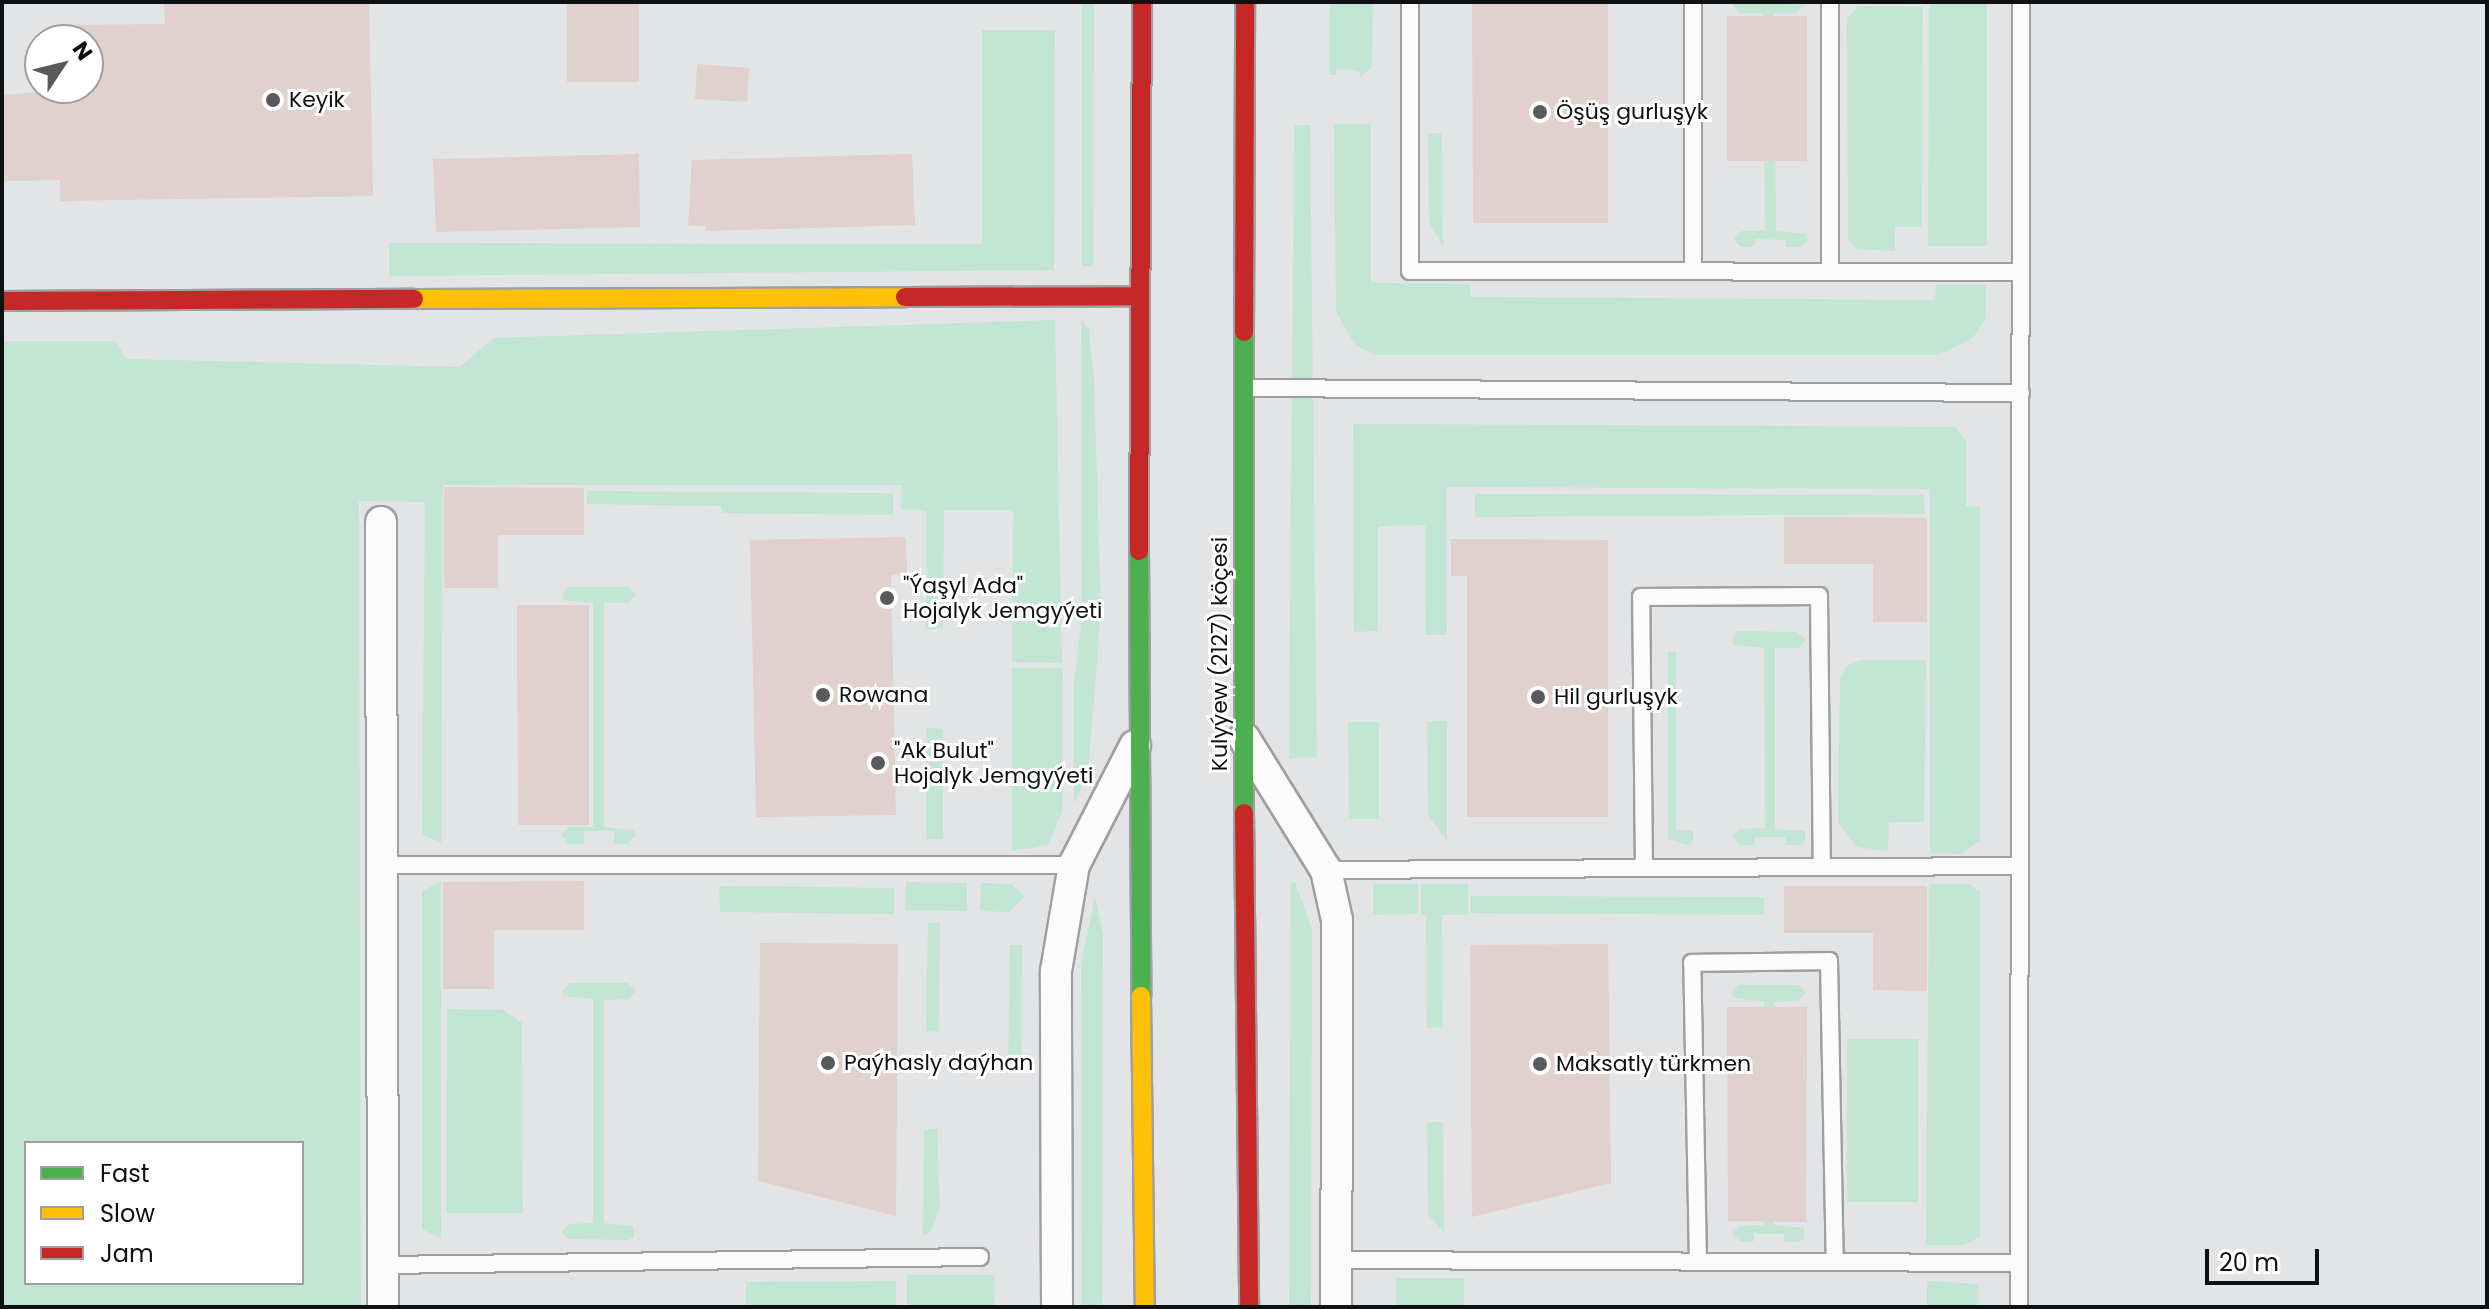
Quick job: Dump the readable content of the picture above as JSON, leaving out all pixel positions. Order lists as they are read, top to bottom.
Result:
{
  "streets": {
    "main road": ["Kulyýew (2127) köçesi"]
  },
  "places": [
    "Keyik",
    "Öşüş gurluşyk",
    "\"Ýaşyl Ada\" Hojalyk Jemgyýeti",
    "Rowana",
    "Hil gurluşyk",
    "\"Ak Bulut\" Hojalyk Jemgyýeti",
    "Paýhasly daýhan",
    "Maksatly türkmen"
  ],
  "legend": ["Fast", "Slow", "Jam"],
  "scale_bar": "20 m",
  "north": "top right"
}
